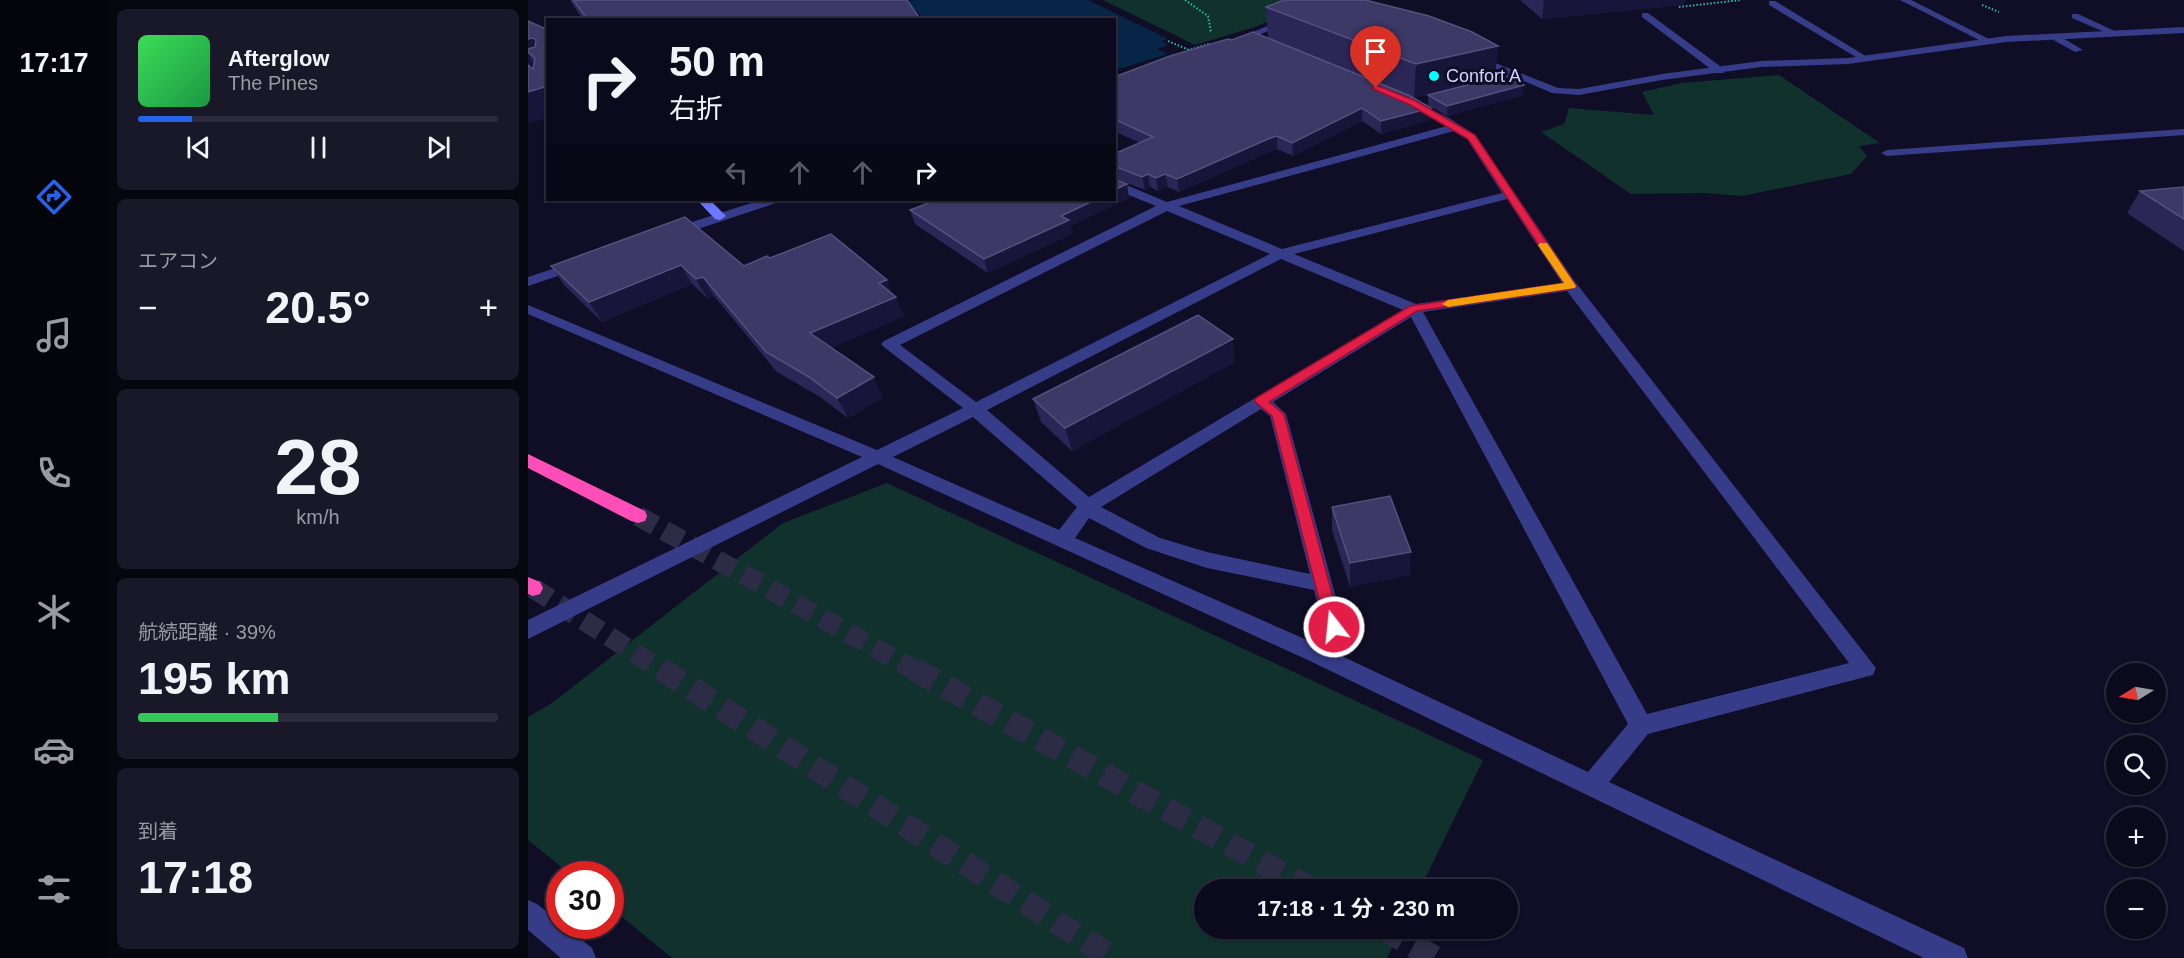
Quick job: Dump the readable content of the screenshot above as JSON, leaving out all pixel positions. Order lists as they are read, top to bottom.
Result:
{
  "places": ["Confort A"],
  "north": "left",
  "page": {
    "tabs": "17:17",
    "turn": ["50 m", "右折"],
    "song": ["Afterglow", "The Pines"],
    "tile": [
      "エアコン",
      ["28", "km/h"],
      ["航続距離 · 39%", "195 km"],
      ["到着", "17:18"]
    ],
    "heat": ["−", "20.5°", "+"],
    "map_buttons": ["+", "−"],
    "limit": "30",
    "trip": "17:18 · 1 分 · 230 m"
  }
}
